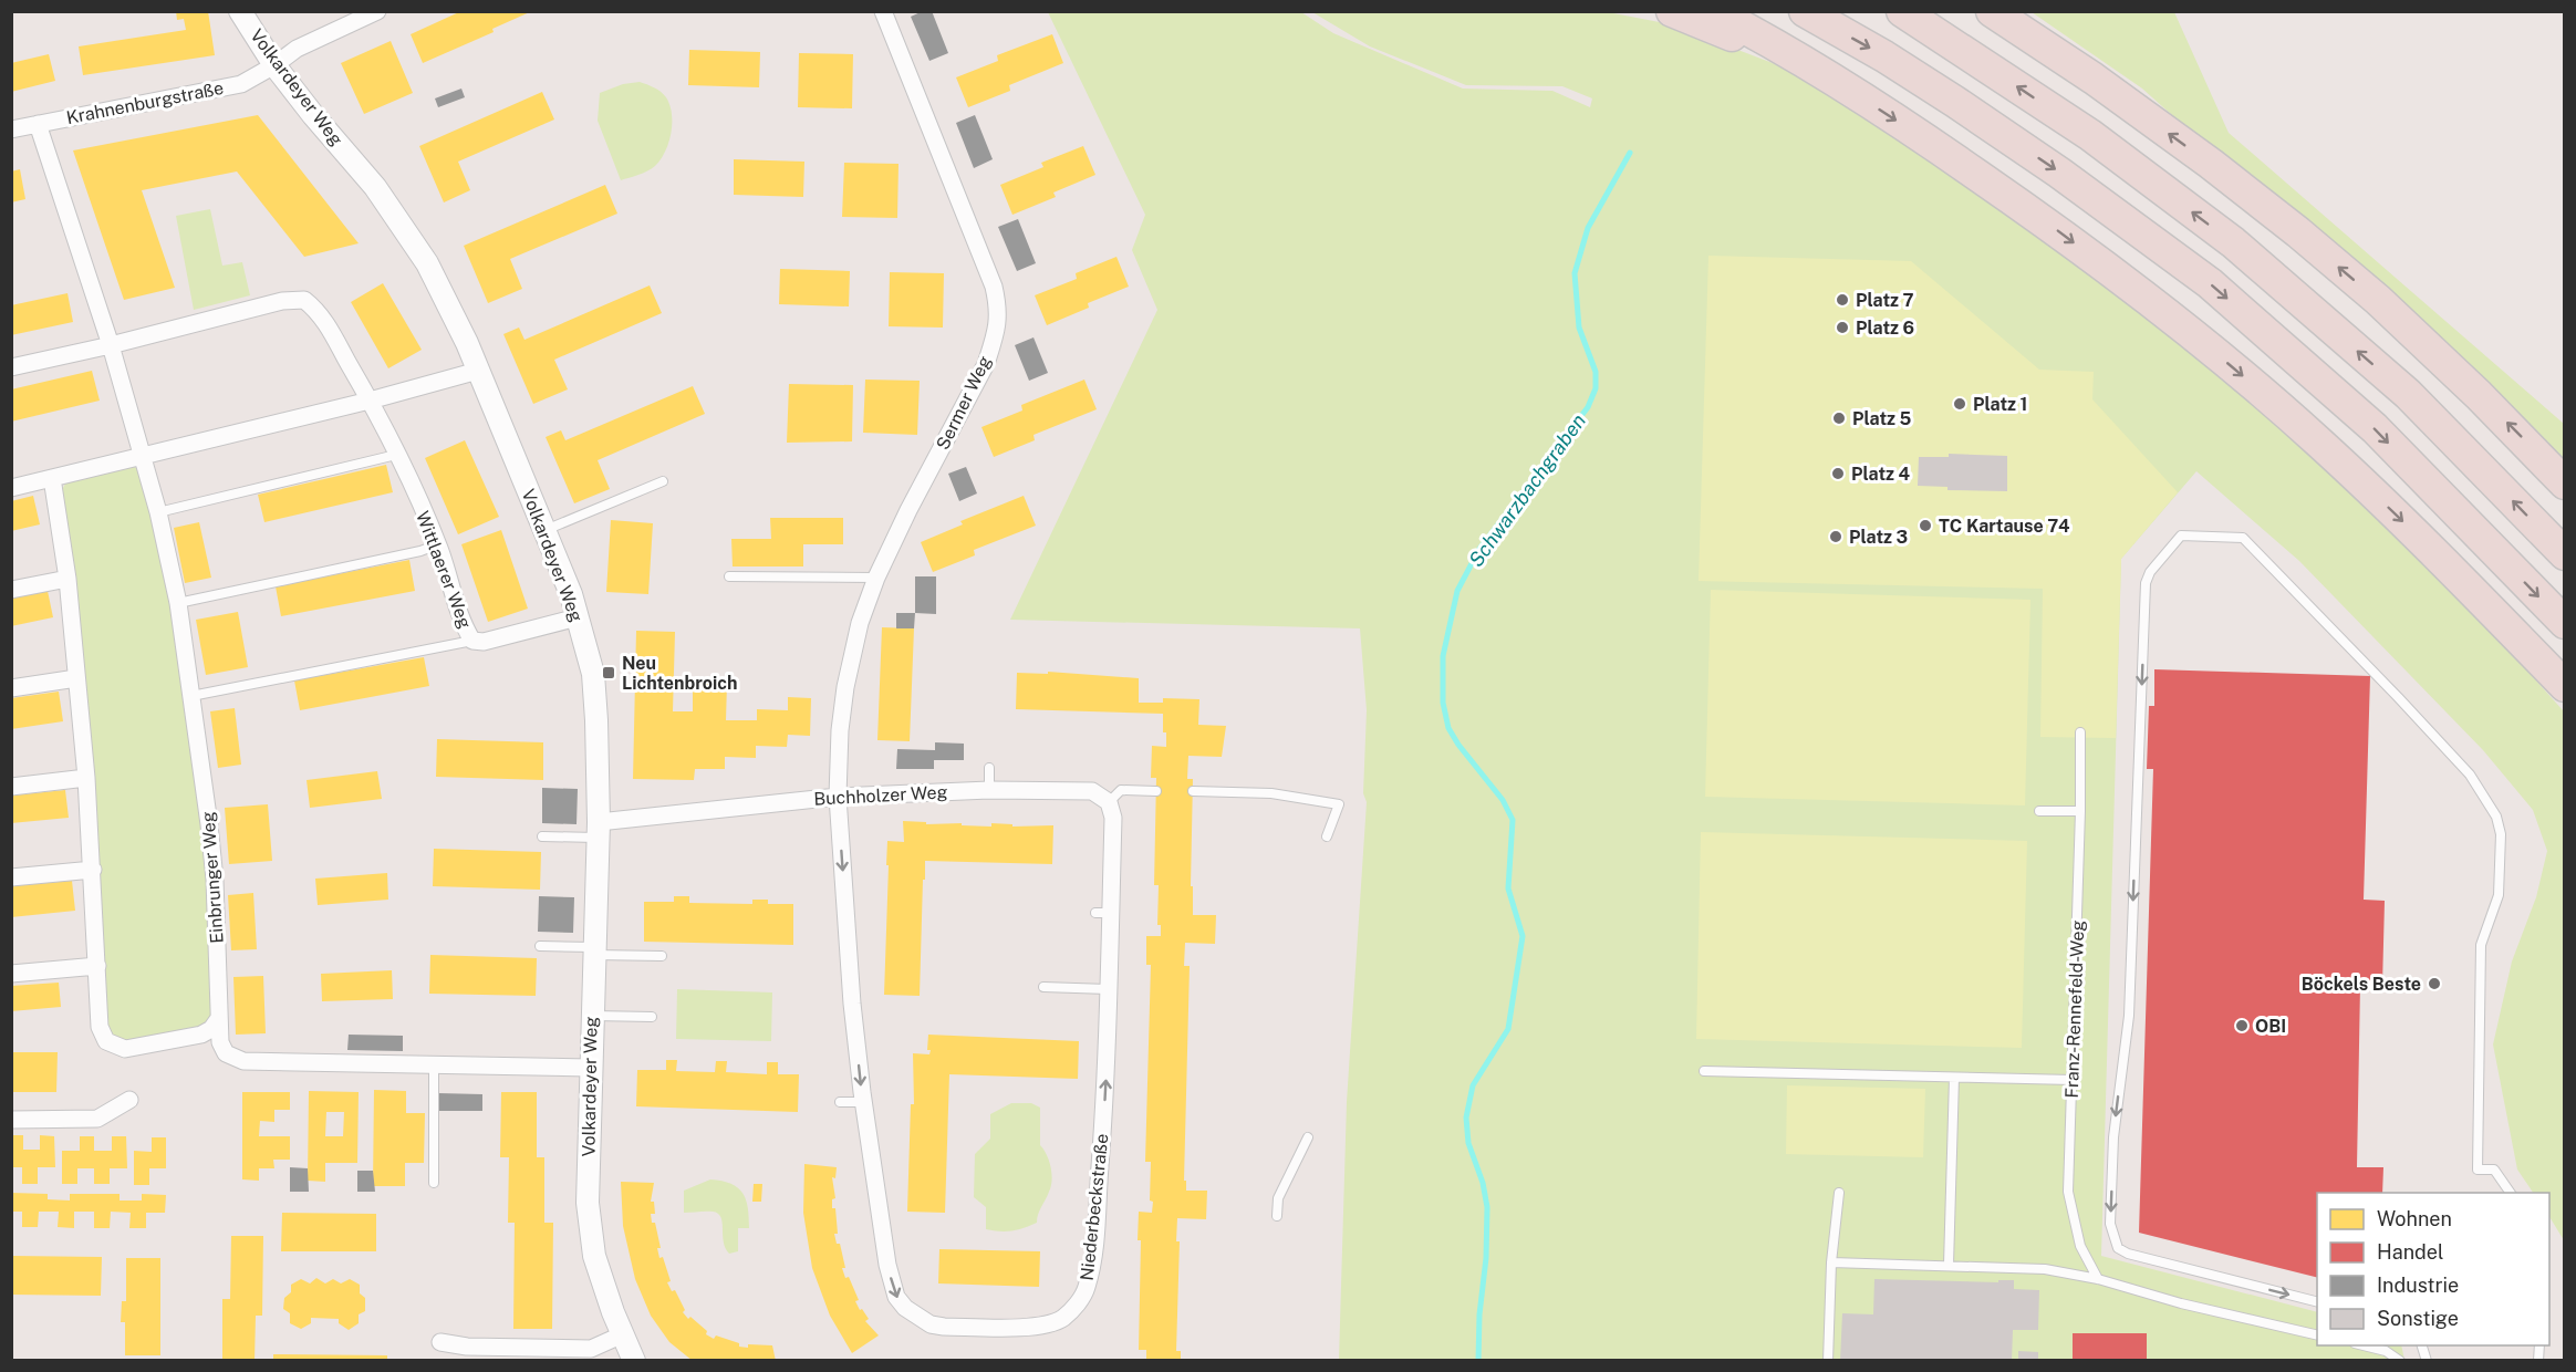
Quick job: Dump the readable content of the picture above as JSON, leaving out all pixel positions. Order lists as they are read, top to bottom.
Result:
{
  "streets": {
    "street": [
      "Volkardeyer Weg",
      "Krahnenburgstraße",
      "Sermer Weg",
      "Wittlaerer Weg",
      "Buchholzer Weg",
      "Einbrunger Weg",
      "Niederbeckstraße"
    ],
    "lane": ["Franz-Rennefeld-Weg"]
  },
  "crossings": [
    ["Volkardeyer Weg", "Krahnenburgstraße"],
    ["Volkardeyer Weg", "Wittlaerer Weg"],
    ["Volkardeyer Weg", "Buchholzer Weg"],
    ["Volkardeyer Weg", "Einbrunger Weg"],
    ["Krahnenburgstraße", "Einbrunger Weg"],
    ["Sermer Weg", "Buchholzer Weg"],
    ["Sermer Weg", "Niederbeckstraße"],
    ["Wittlaerer Weg", "Einbrunger Weg"],
    ["Buchholzer Weg", "Niederbeckstraße"]
  ],
  "water": ["Schwarzbachgraben"],
  "places": {
    "other": [
      "Platz 7",
      "Platz 6",
      "Platz 1",
      "Platz 5",
      "Platz 4",
      "TC Kartause 74",
      "Platz 3",
      "Böckels Beste",
      "OBI"
    ],
    "transit": ["Neu Lichtenbroich"]
  },
  "legend": [
    "Wohnen",
    "Handel",
    "Industrie",
    "Sonstige"
  ]
}
